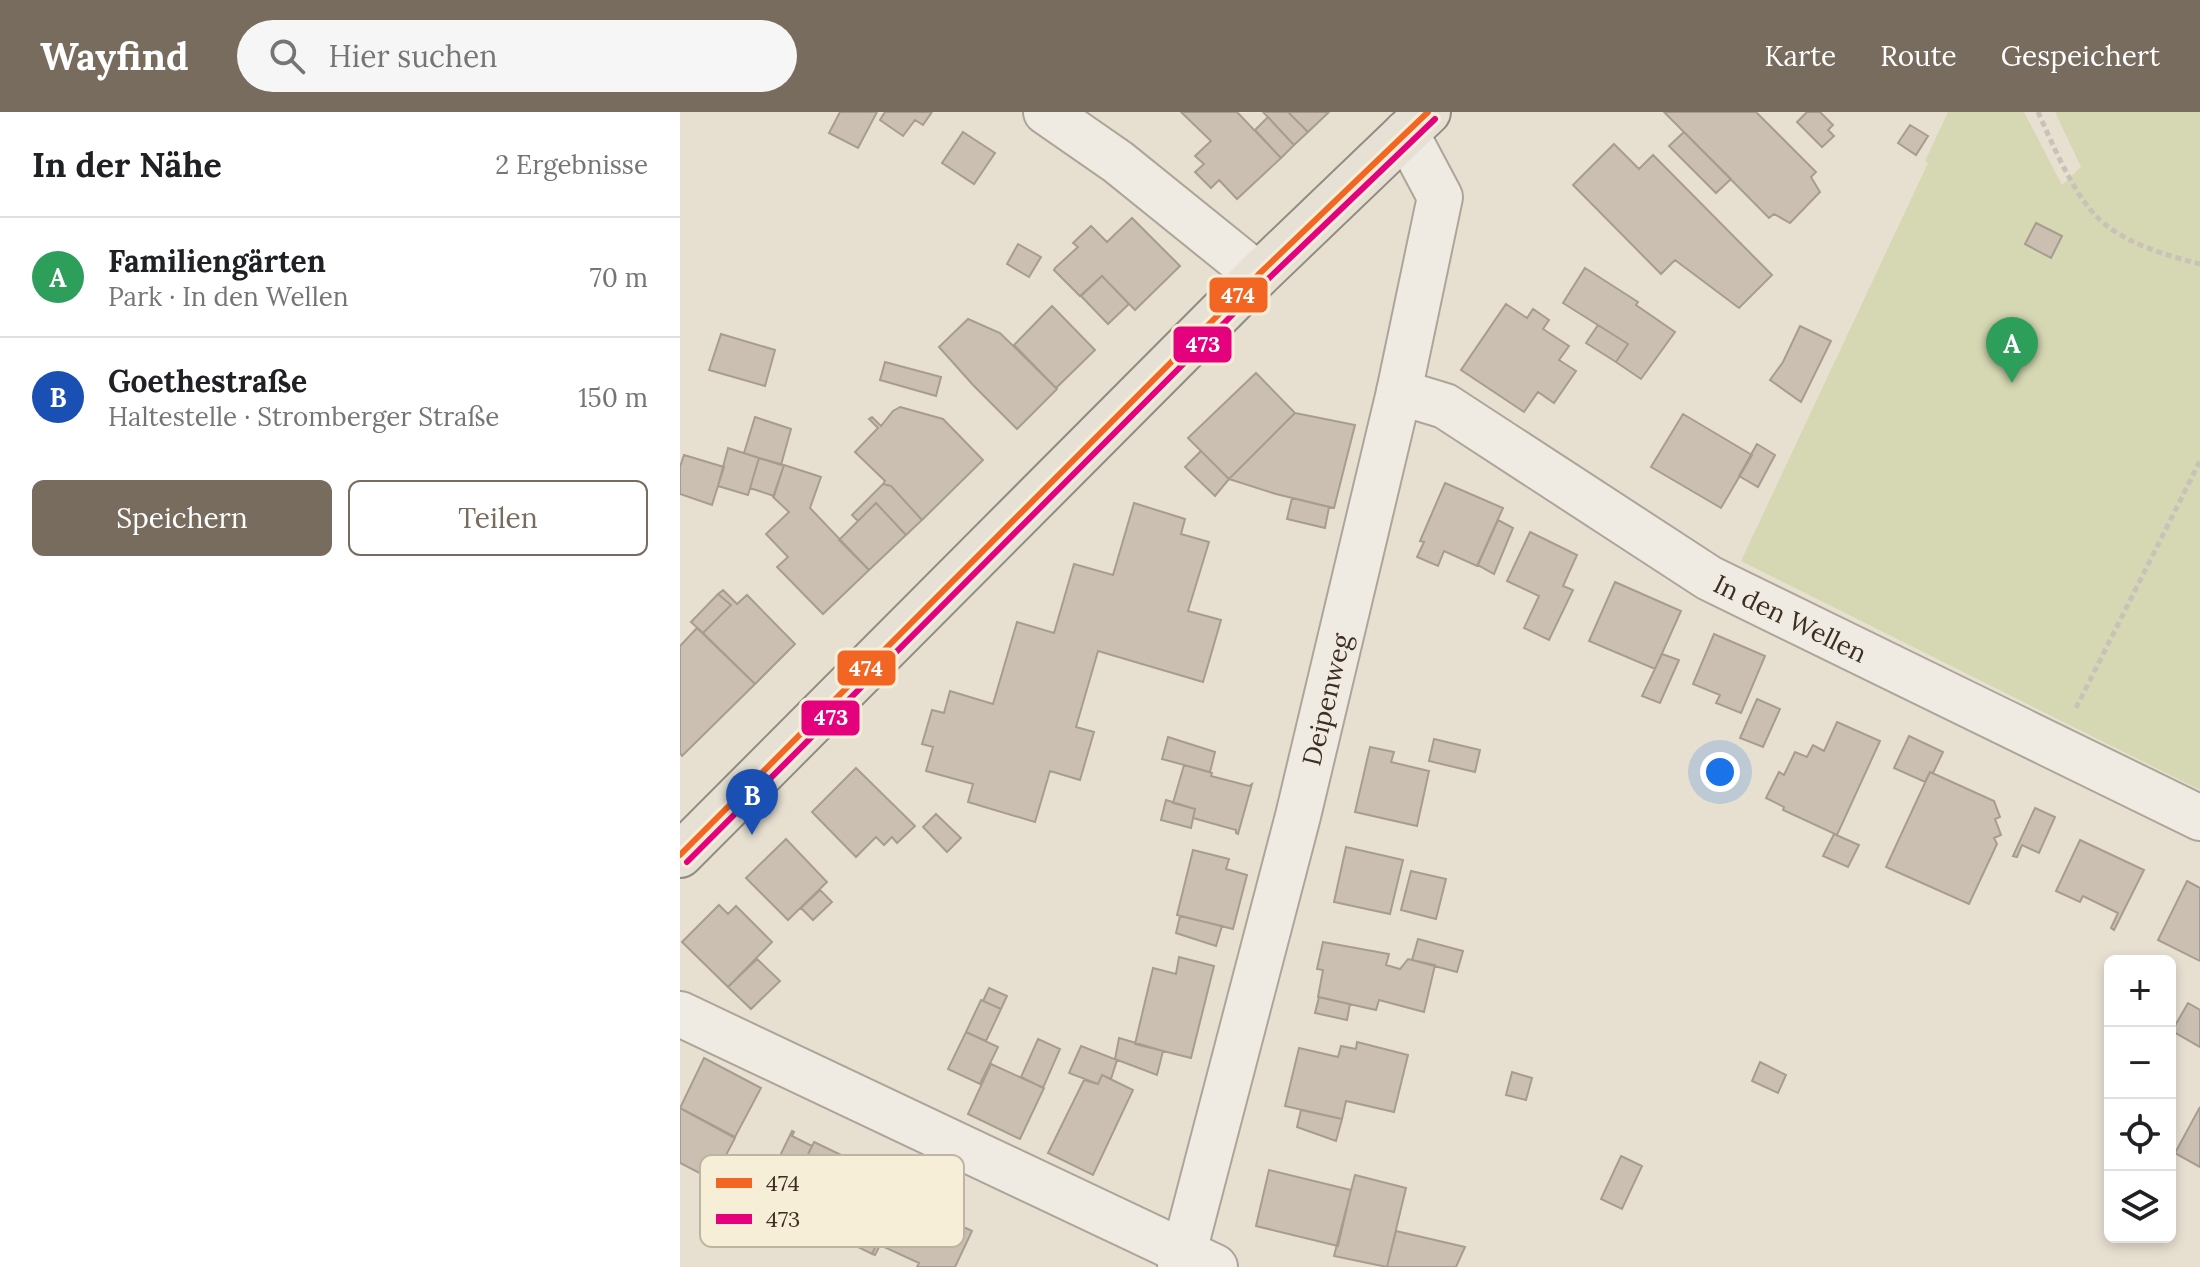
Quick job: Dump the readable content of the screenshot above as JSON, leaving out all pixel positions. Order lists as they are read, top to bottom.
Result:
{
  "streets": {
    "street": ["In den Wellen", "Deipenweg"]
  },
  "crossings": [
    ["In den Wellen", "Deipenweg"]
  ],
  "lines": ["transit line 474", "transit line 473"],
  "legend": ["474", "473"],
  "page": {
    "header": "Wayfind",
    "search": "Hier suchen",
    "nav": ["Karte", "Route", "Gespeichert"],
    "heading": ["In der Nähe", "2 Ergebnisse"],
    "list": [
      {
        "mark": "A",
        "name": "Familiengärten",
        "note": "Park · In den Wellen",
        "value": "70 m"
      },
      {
        "mark": "B",
        "name": "Goethestraße",
        "note": "Haltestelle · Stromberger Straße",
        "value": "150 m"
      }
    ],
    "pins": ["A", "B"],
    "buttons": ["Speichern", "Teilen"],
    "map_buttons": ["+", "−"]
  }
}
